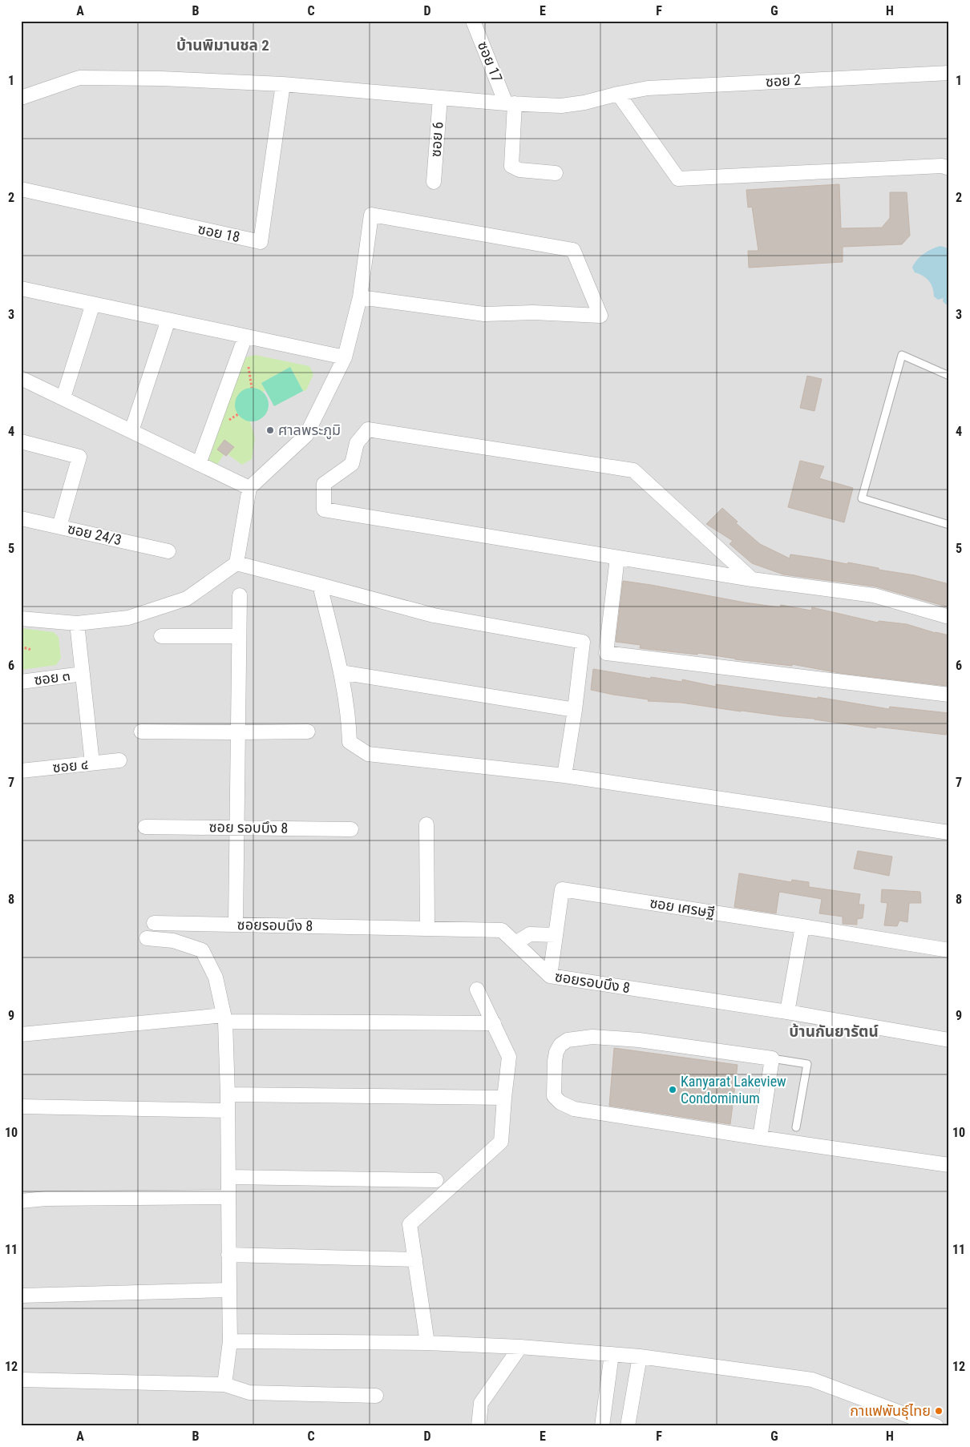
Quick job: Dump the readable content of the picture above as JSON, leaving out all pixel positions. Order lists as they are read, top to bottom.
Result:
{
  "streets": {
    "street": [
      "ซอย 17",
      "ซอย 2",
      "ซอย 6",
      "ซอย 18",
      "ซอย 24/3",
      "ซอย ๓",
      "ซอย ๔",
      "ซอย รอบบึง 8",
      "ซอย เศรษฐี",
      "ซอยรอบบึง 8"
    ]
  },
  "crossings": [
    ["ซอย 17", "ซอย 2"],
    ["ซอย 2", "ซอย 6"],
    ["ซอย 2", "ซอย 18"]
  ],
  "districts": ["บ้านพิมานชล 2", "บ้านกันยารัตน์"],
  "places": ["ศาลพระภูมิ", "Kanyarat Lakeview Condominium", "กาแฟพันธุ์ไทย"],
  "grid": {
    "columns": [
      "A",
      "B",
      "C",
      "D",
      "E",
      "F",
      "G",
      "H"
    ],
    "rows": [
      "1",
      "2",
      "3",
      "4",
      "5",
      "6",
      "7",
      "8",
      "9",
      "10",
      "11",
      "12"
    ]
  }
}
